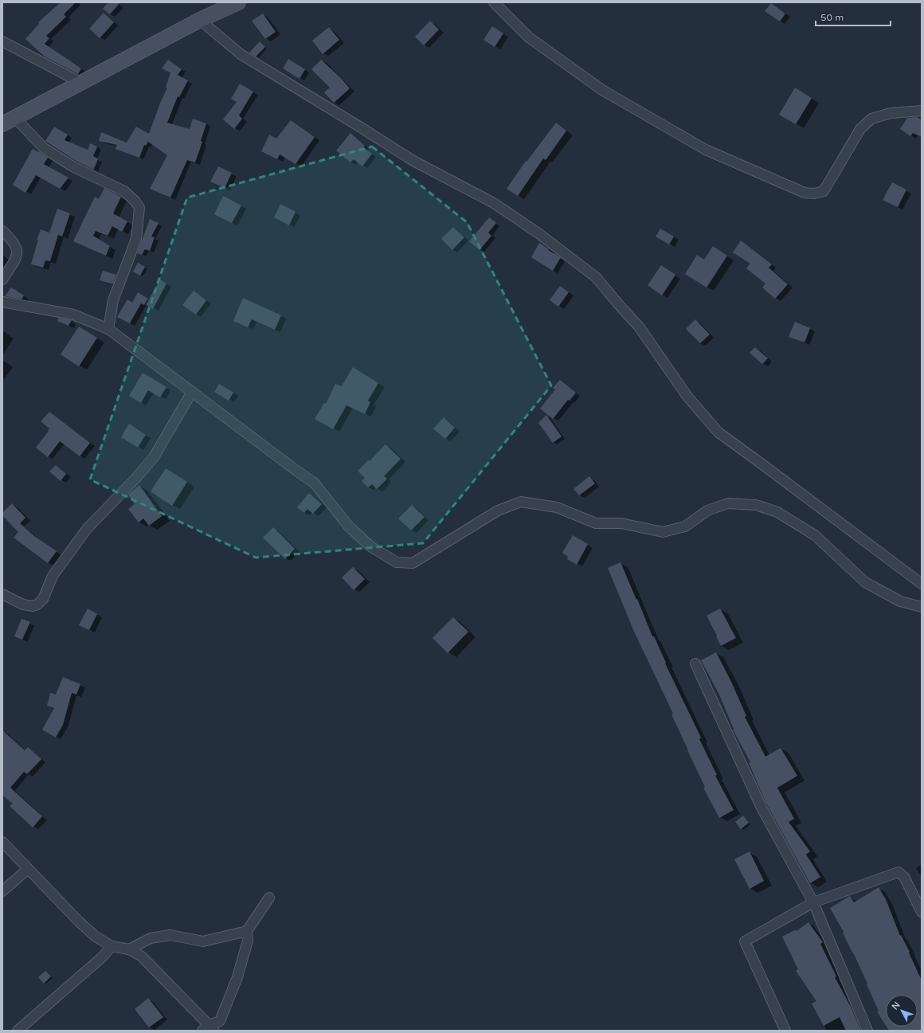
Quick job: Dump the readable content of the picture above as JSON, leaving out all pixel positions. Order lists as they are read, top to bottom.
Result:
{
  "scale_bar": "50 m",
  "north": "top left"
}
